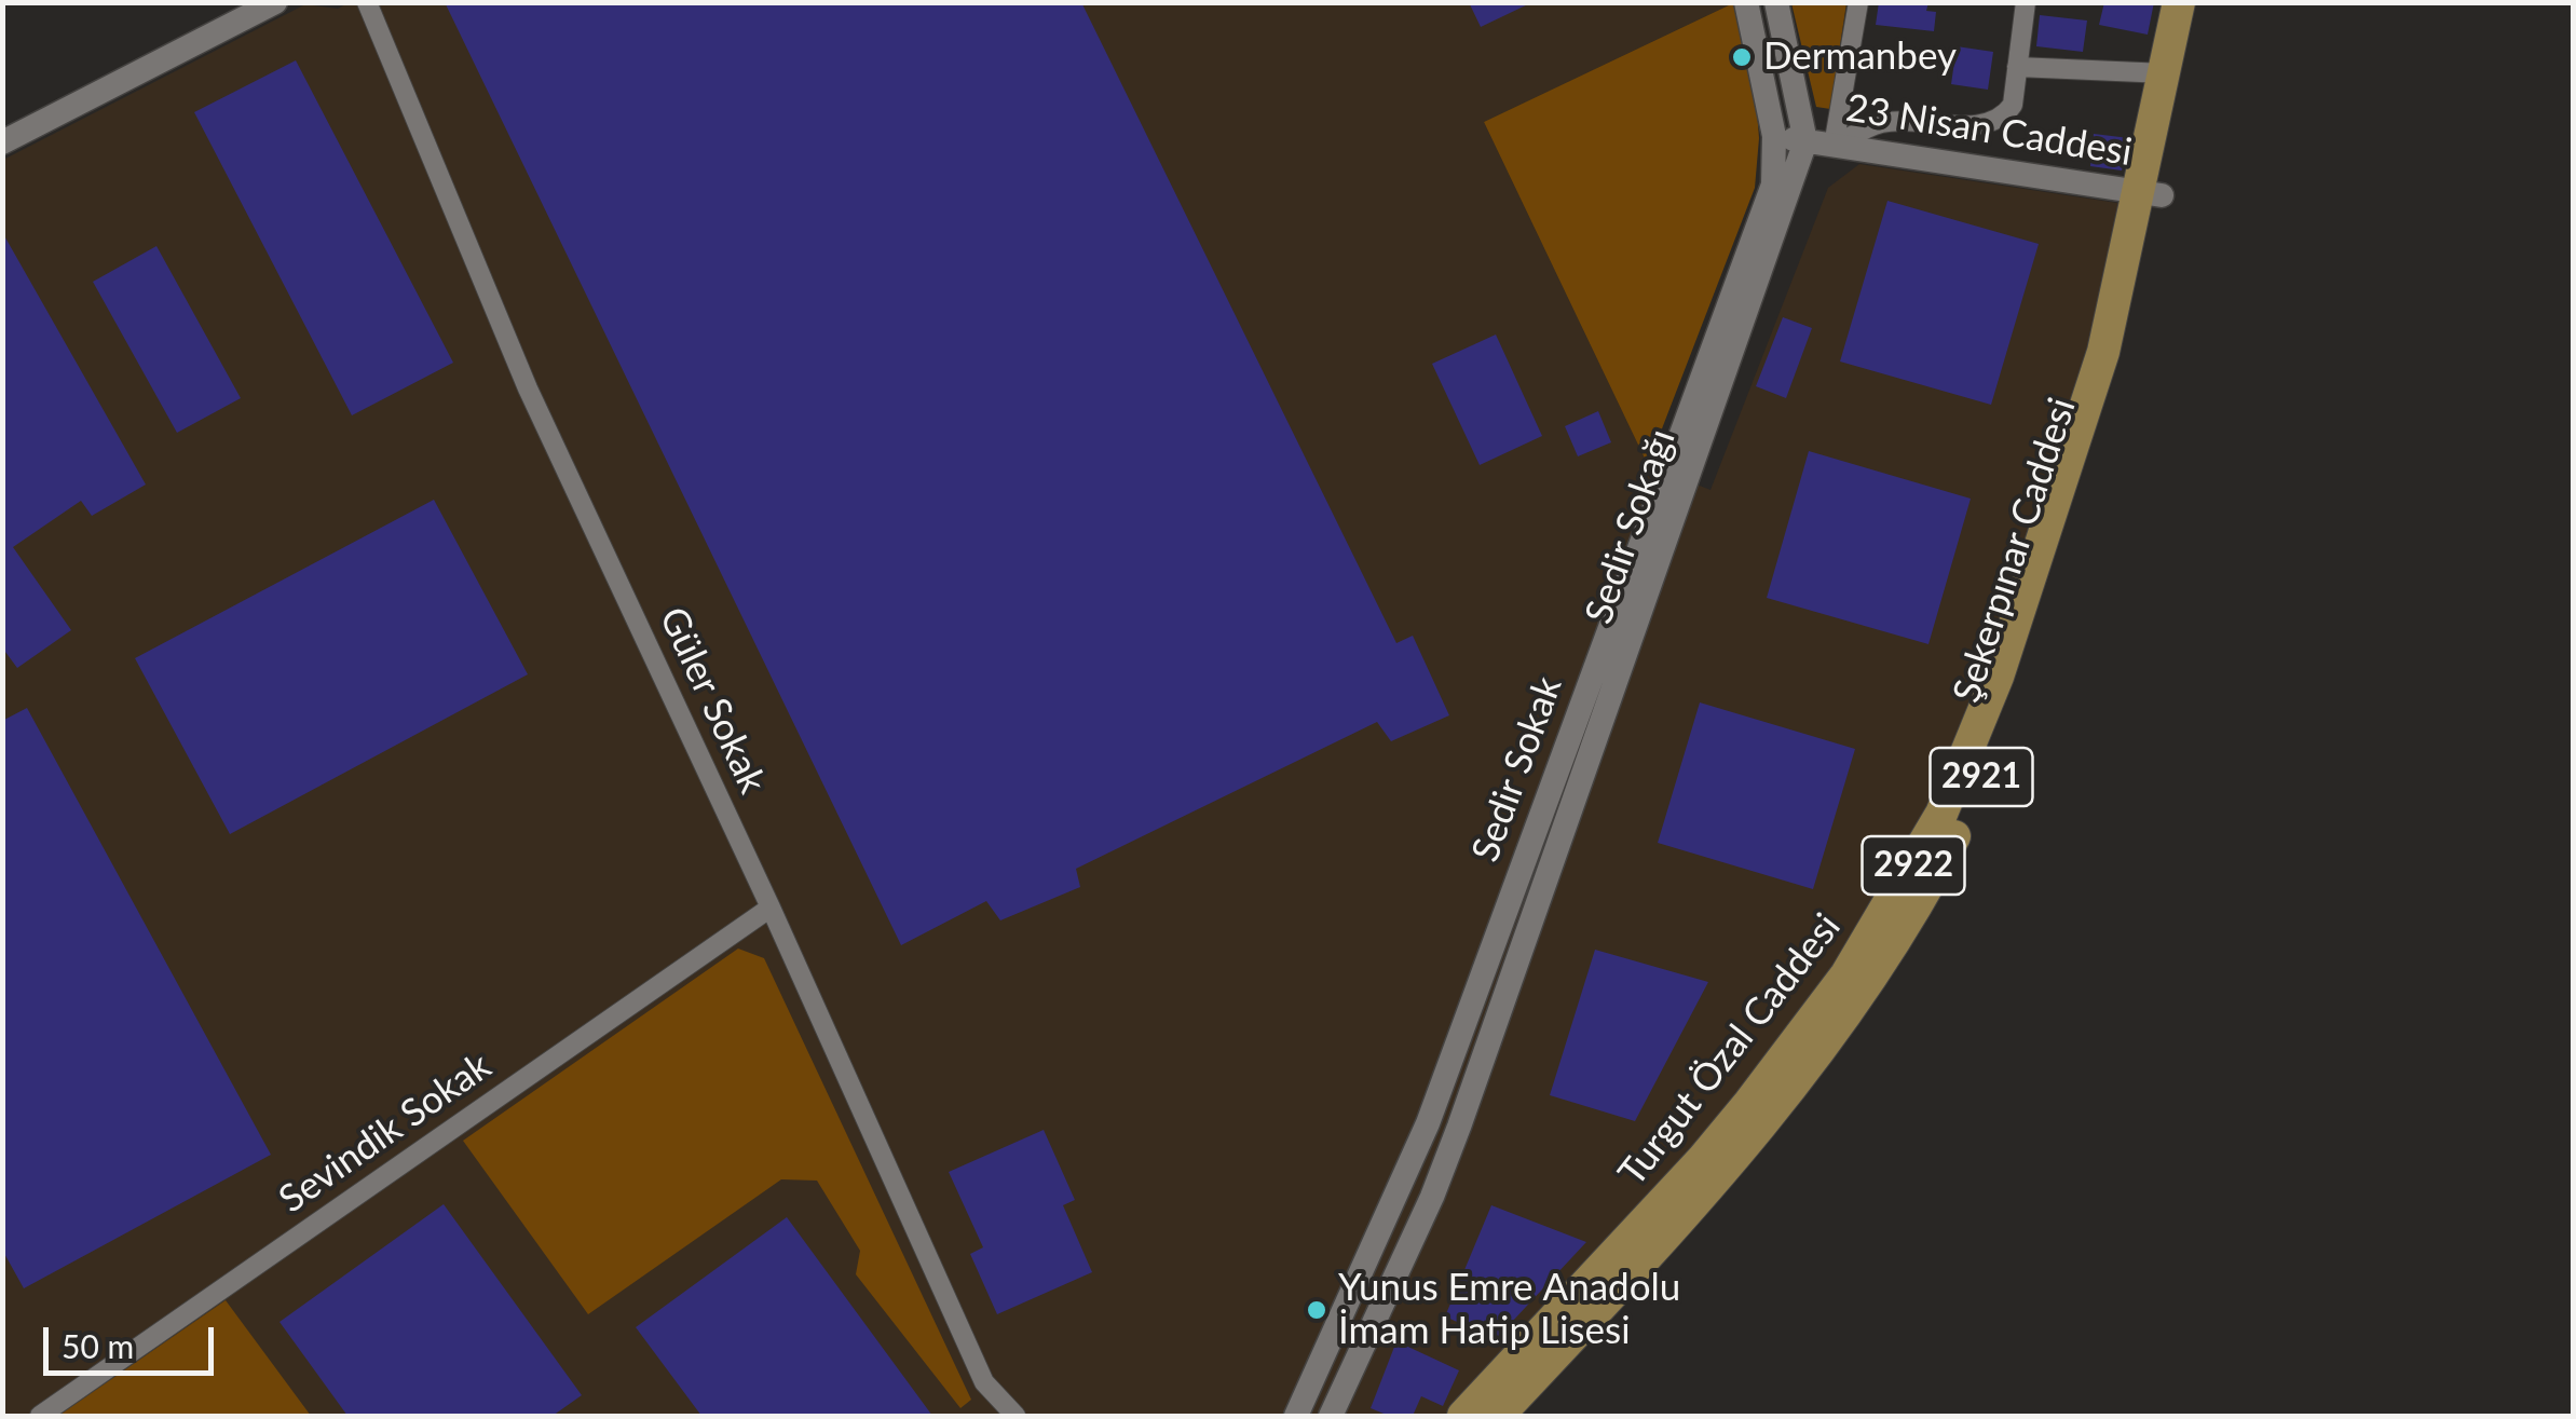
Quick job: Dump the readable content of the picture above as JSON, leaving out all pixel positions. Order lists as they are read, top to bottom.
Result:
{
  "streets": {
    "main road": [
      "Şekerpınar Caddesi",
      "2921",
      "2922",
      "Turgut Özal Caddesi"
    ],
    "street": [
      "23 Nisan Caddesi",
      "Sedir Sokağı",
      "Güler Sokak",
      "Sedir Sokak",
      "Sevindik Sokak"
    ]
  },
  "crossings": [
    ["23 Nisan Caddesi", "Sedir Sokağı"],
    ["23 Nisan Caddesi", "Şekerpınar Caddesi"],
    ["23 Nisan Caddesi", "Sedir Sokak"],
    ["23 Nisan Caddesi", "Turgut Özal Caddesi"],
    ["Şekerpınar Caddesi", "Turgut Özal Caddesi"],
    ["Güler Sokak", "Sevindik Sokak"]
  ],
  "places": ["Dermanbey", "Yunus Emre Anadolu İmam Hatip Lisesi"],
  "scale_bar": "50 m"
}
